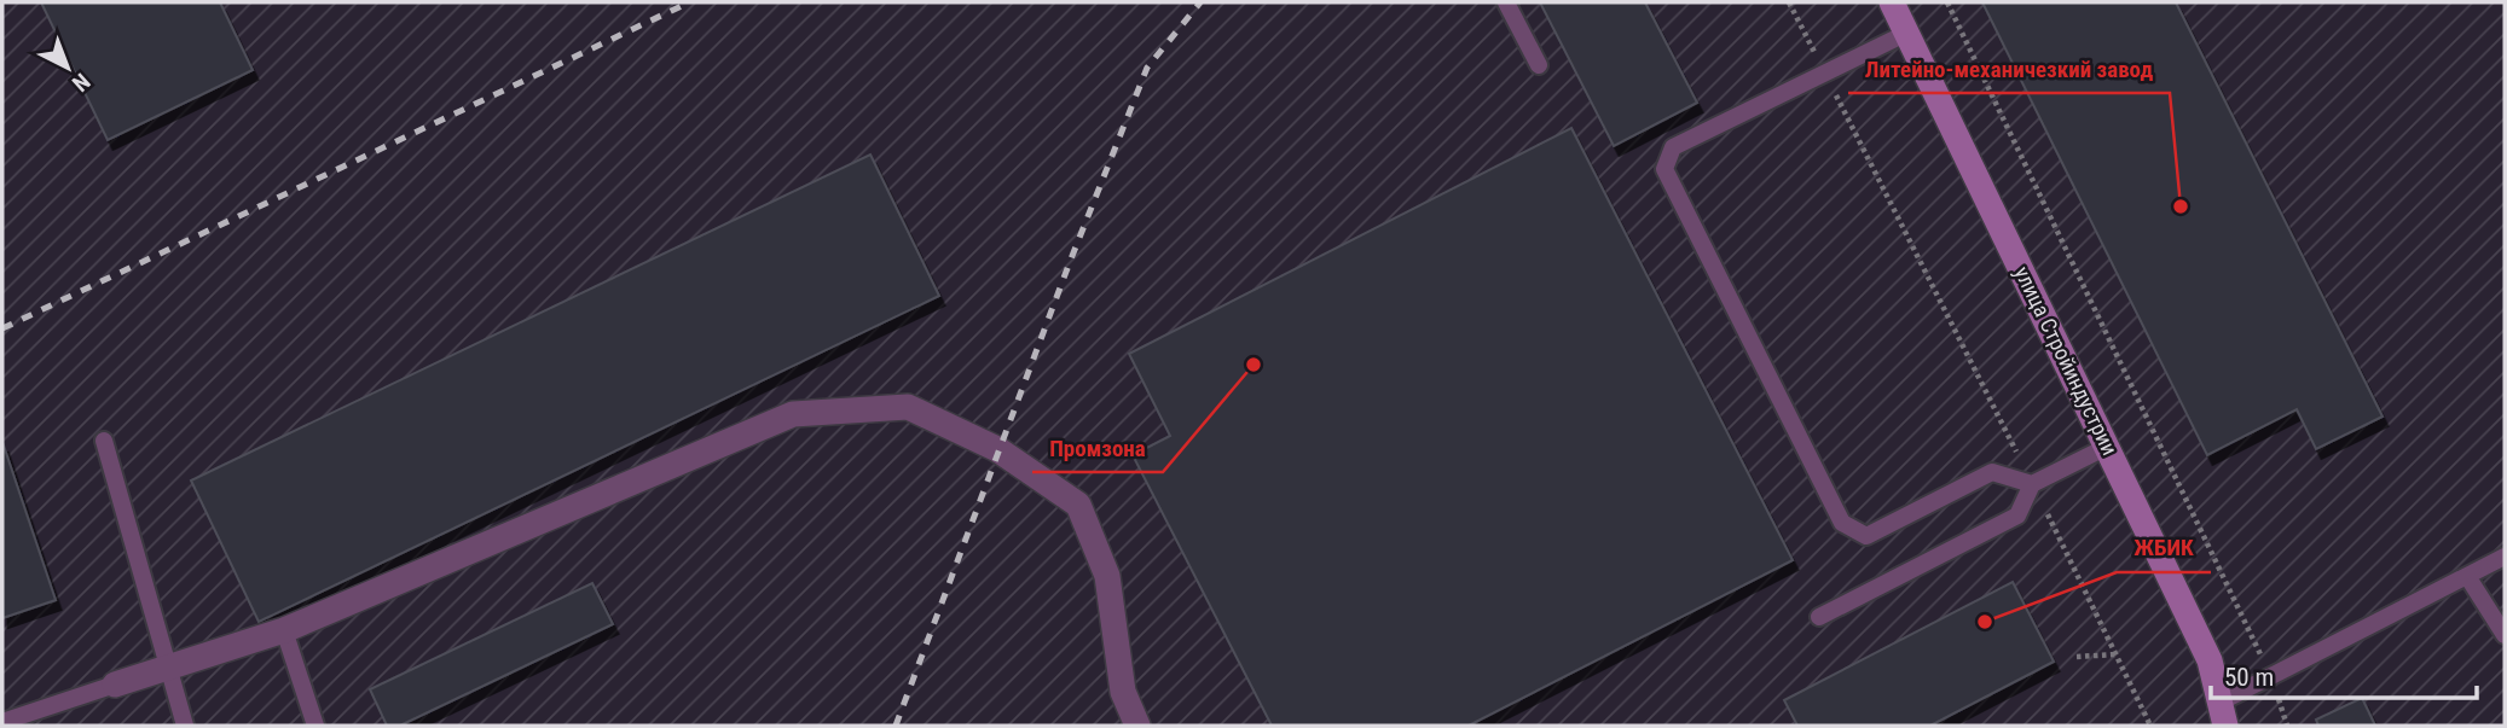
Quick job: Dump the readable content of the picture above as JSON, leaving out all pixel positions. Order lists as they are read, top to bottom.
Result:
{
  "streets": {
    "street": ["улица Стройиндустрии"]
  },
  "places": ["Литейно-механичезкий завод", "Промзона", "ЖБИК"],
  "scale_bar": "50 m",
  "north": "bottom right"
}
